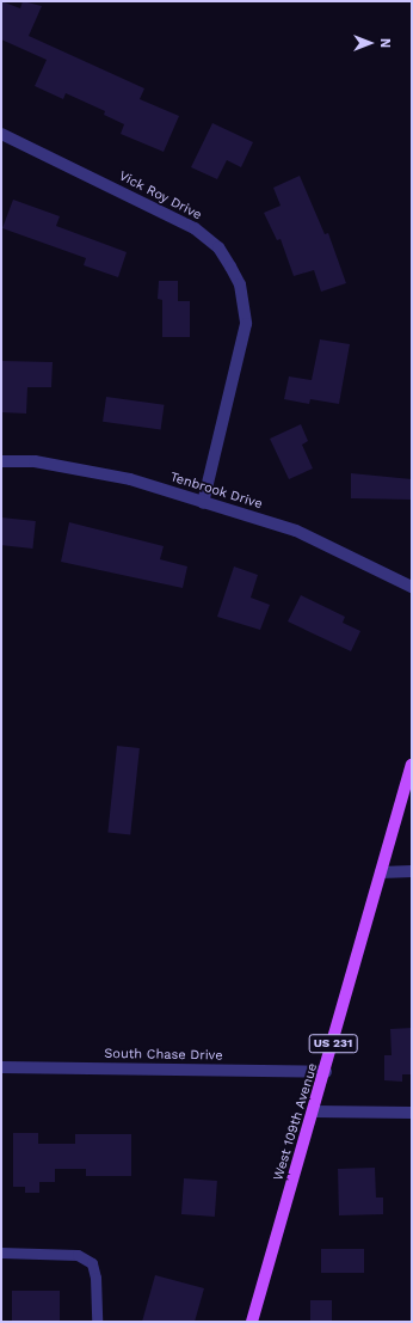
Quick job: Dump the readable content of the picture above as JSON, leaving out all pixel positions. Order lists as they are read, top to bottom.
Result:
{
  "streets": {
    "main road": ["US 231", "West 109th Avenue"],
    "street": ["Vick Roy Drive", "Tenbrook Drive", "South Chase Drive"]
  },
  "crossings": [
    ["Vick Roy Drive", "Tenbrook Drive"],
    ["South Chase Drive", "West 109th Avenue"]
  ],
  "north": "right"
}
